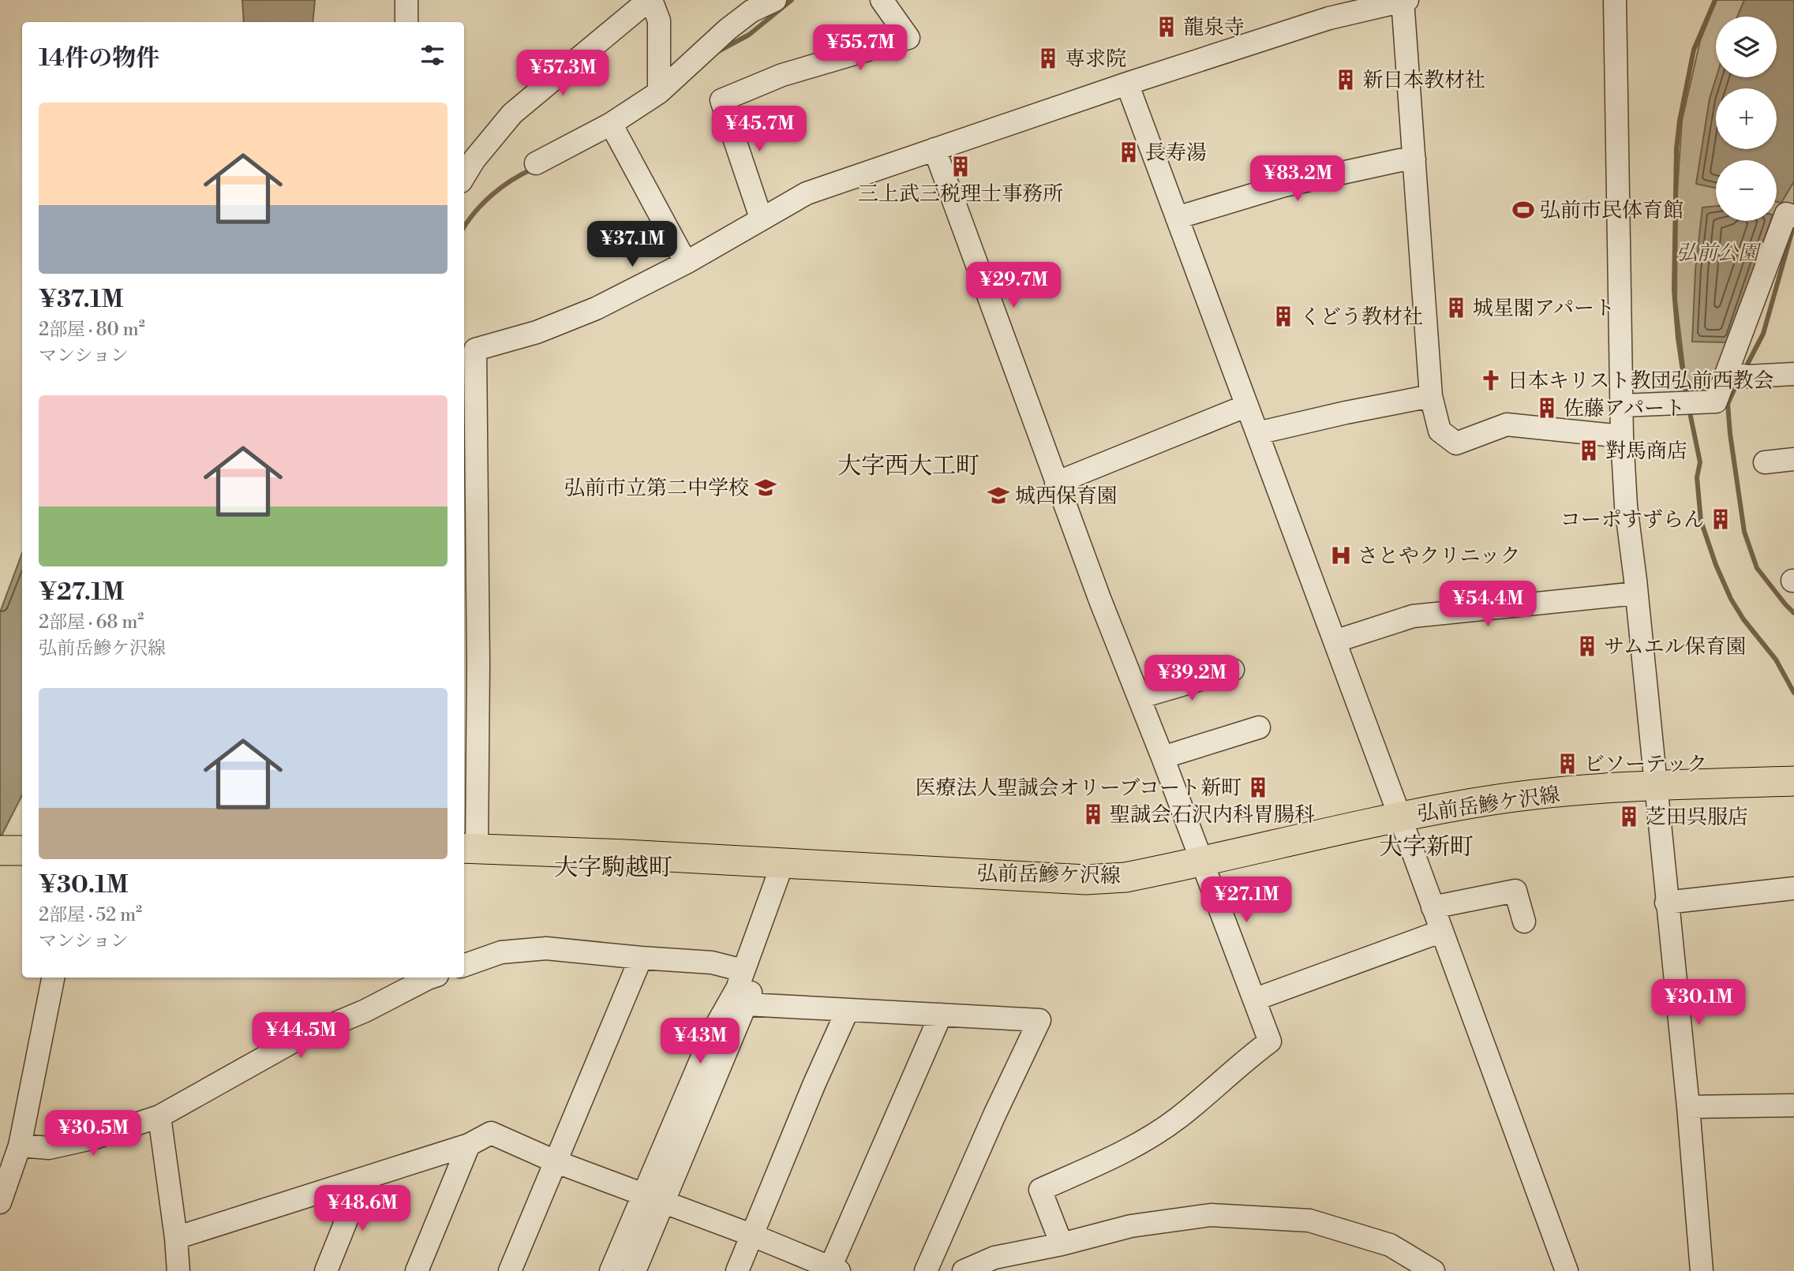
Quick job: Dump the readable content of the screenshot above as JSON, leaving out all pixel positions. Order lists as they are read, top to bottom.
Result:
{
  "streets": {
    "main road": ["弘前岳鰺ケ沢線"]
  },
  "districts": ["大字西大工町", "大字新町", "大字駒越町"],
  "parks": ["弘前公園"],
  "places": {
    "building": [
      "龍泉寺",
      "専求院",
      "新日本教材社",
      "長寿湯",
      "三上武三税理士事務所",
      "城星閣アパート",
      "くどう教材社",
      "佐藤アパート",
      "對馬商店",
      "コーポすずらん",
      "サムエル保育園",
      "ビソーテック",
      "医療法人聖誠会オリーブコート新町",
      "聖誠会石沢内科胃腸科",
      "芝田呉服店"
    ],
    "sports": ["弘前市民体育館"],
    "church": ["日本キリスト教団弘前西教会"],
    "school or university": ["弘前市立第二中学校", "城西保育園"],
    "hospital": ["さとやクリニック"]
  },
  "page": {
    "map_buttons": ["+", "−"],
    "heading": "14件の物件",
    "price": [
      "¥55.7M",
      "¥57.3M",
      "¥45.7M",
      "¥83.2M",
      "¥37.1M",
      "¥29.7M",
      "¥54.4M",
      "¥39.2M",
      "¥27.1M",
      "¥30.1M",
      "¥44.5M",
      "¥43M",
      "¥30.5M",
      "¥48.6M"
    ],
    "list": [
      {
        "name": "¥37.1M",
        "note": "2部屋 · 80 m² · マンション"
      },
      {
        "name": "¥27.1M",
        "note": "2部屋 · 68 m² · 弘前岳鰺ケ沢線"
      },
      {
        "name": "¥30.1M",
        "note": "2部屋 · 52 m² · マンション"
      }
    ]
  }
}
